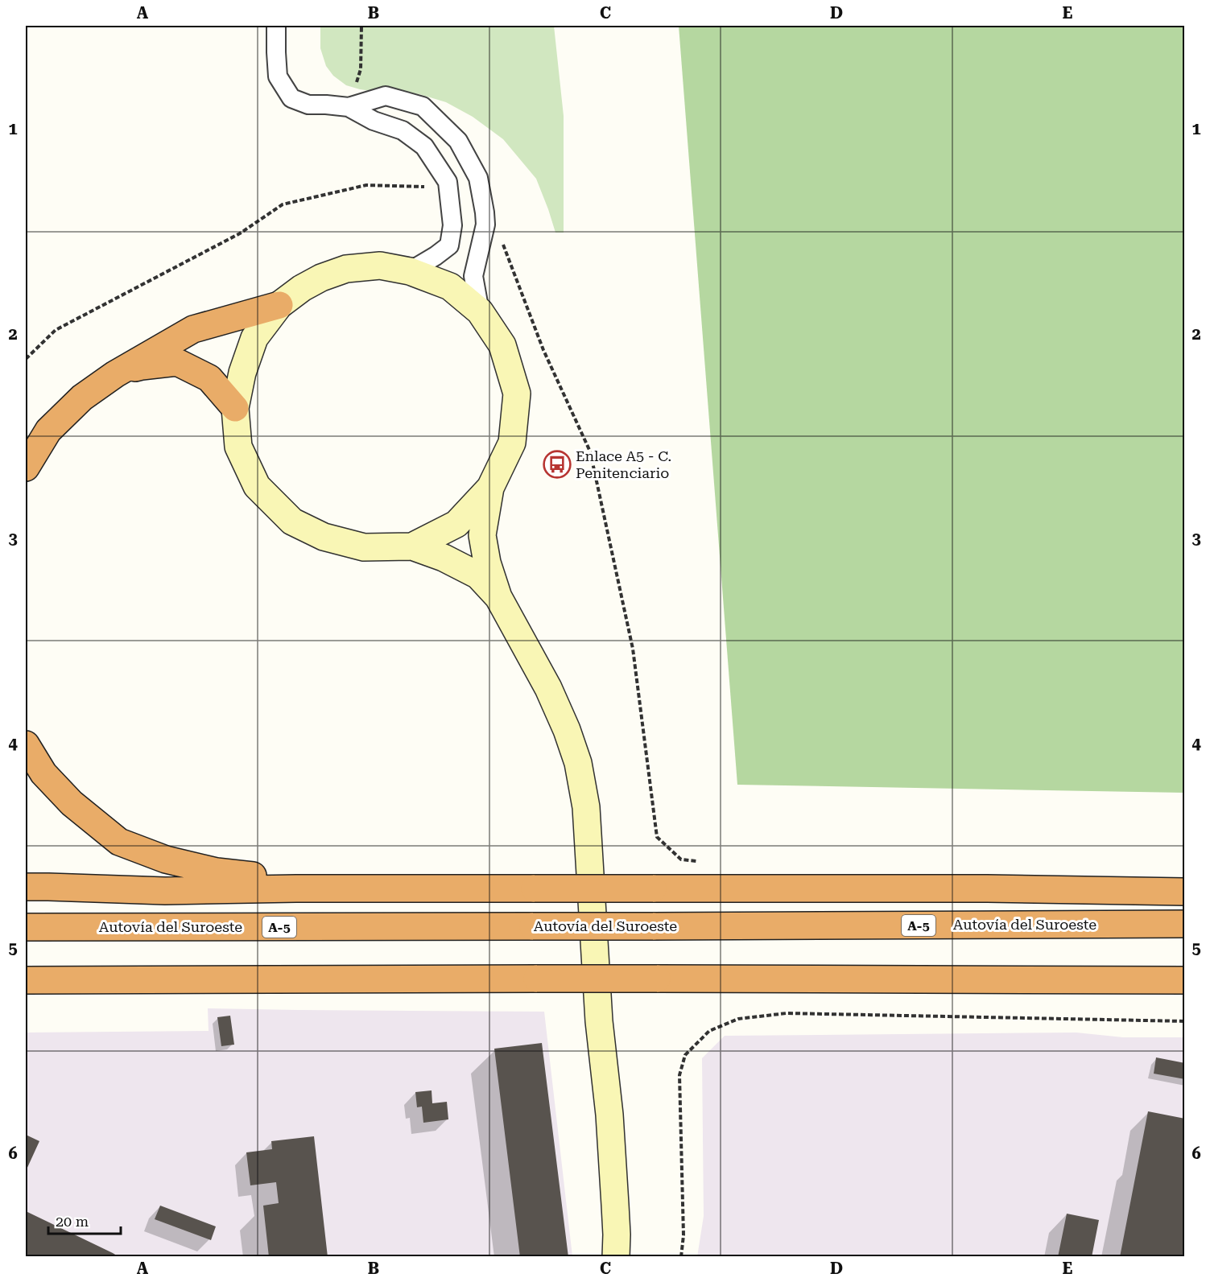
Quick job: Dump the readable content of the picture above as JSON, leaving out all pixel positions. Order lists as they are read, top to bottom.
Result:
{
  "streets": {
    "highway": ["Autovía del Suroeste", "A-5"]
  },
  "places": {
    "bus stop": ["Enlace A5 - C. Penitenciario"]
  },
  "scale_bar": "20 m",
  "grid": {
    "columns": [
      "A",
      "B",
      "C",
      "D",
      "E"
    ],
    "rows": [
      "1",
      "2",
      "3",
      "4",
      "5",
      "6"
    ]
  }
}
